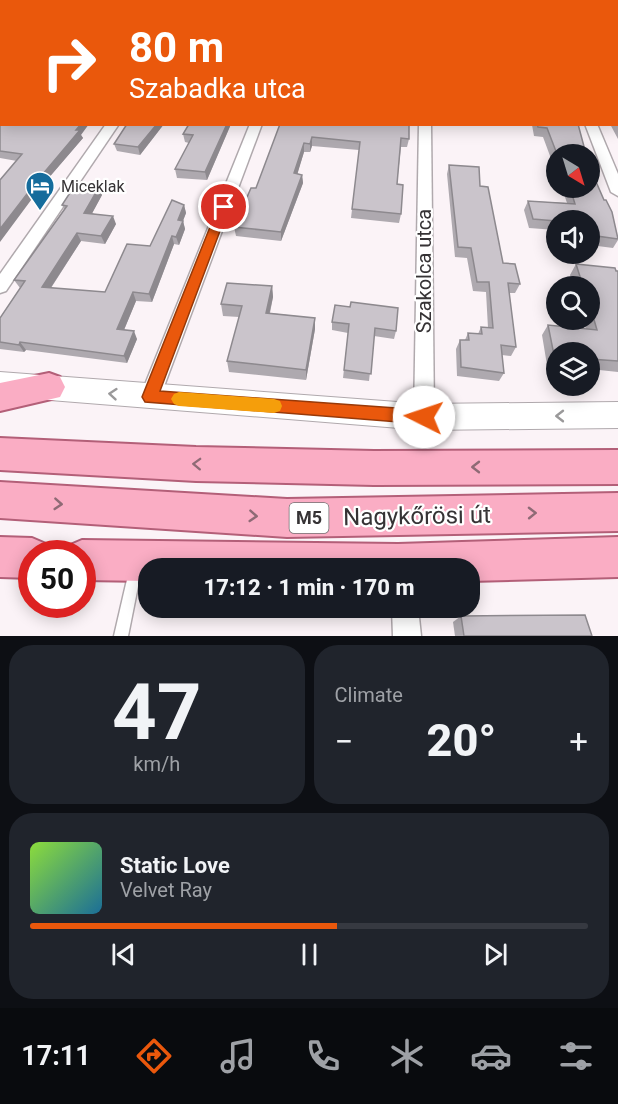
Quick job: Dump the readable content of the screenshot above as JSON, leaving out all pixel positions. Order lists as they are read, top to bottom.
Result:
{
  "streets": {
    "main road": ["Nagykőrösi út", "M5"],
    "street": ["Szakolca utca"]
  },
  "places": {
    "hotel": ["Miceklak"]
  },
  "north": "bottom right",
  "page": {
    "turn": ["80 m", "Szabadka utca"],
    "limit": "50",
    "trip": "17:12 · 1 min · 170 m",
    "tile": [
      ["47", "km/h"],
      "Climate"
    ],
    "heat": ["−", "20°", "+"],
    "song": ["Static Love", "Velvet Ray"],
    "tabs": "17:11"
  }
}
